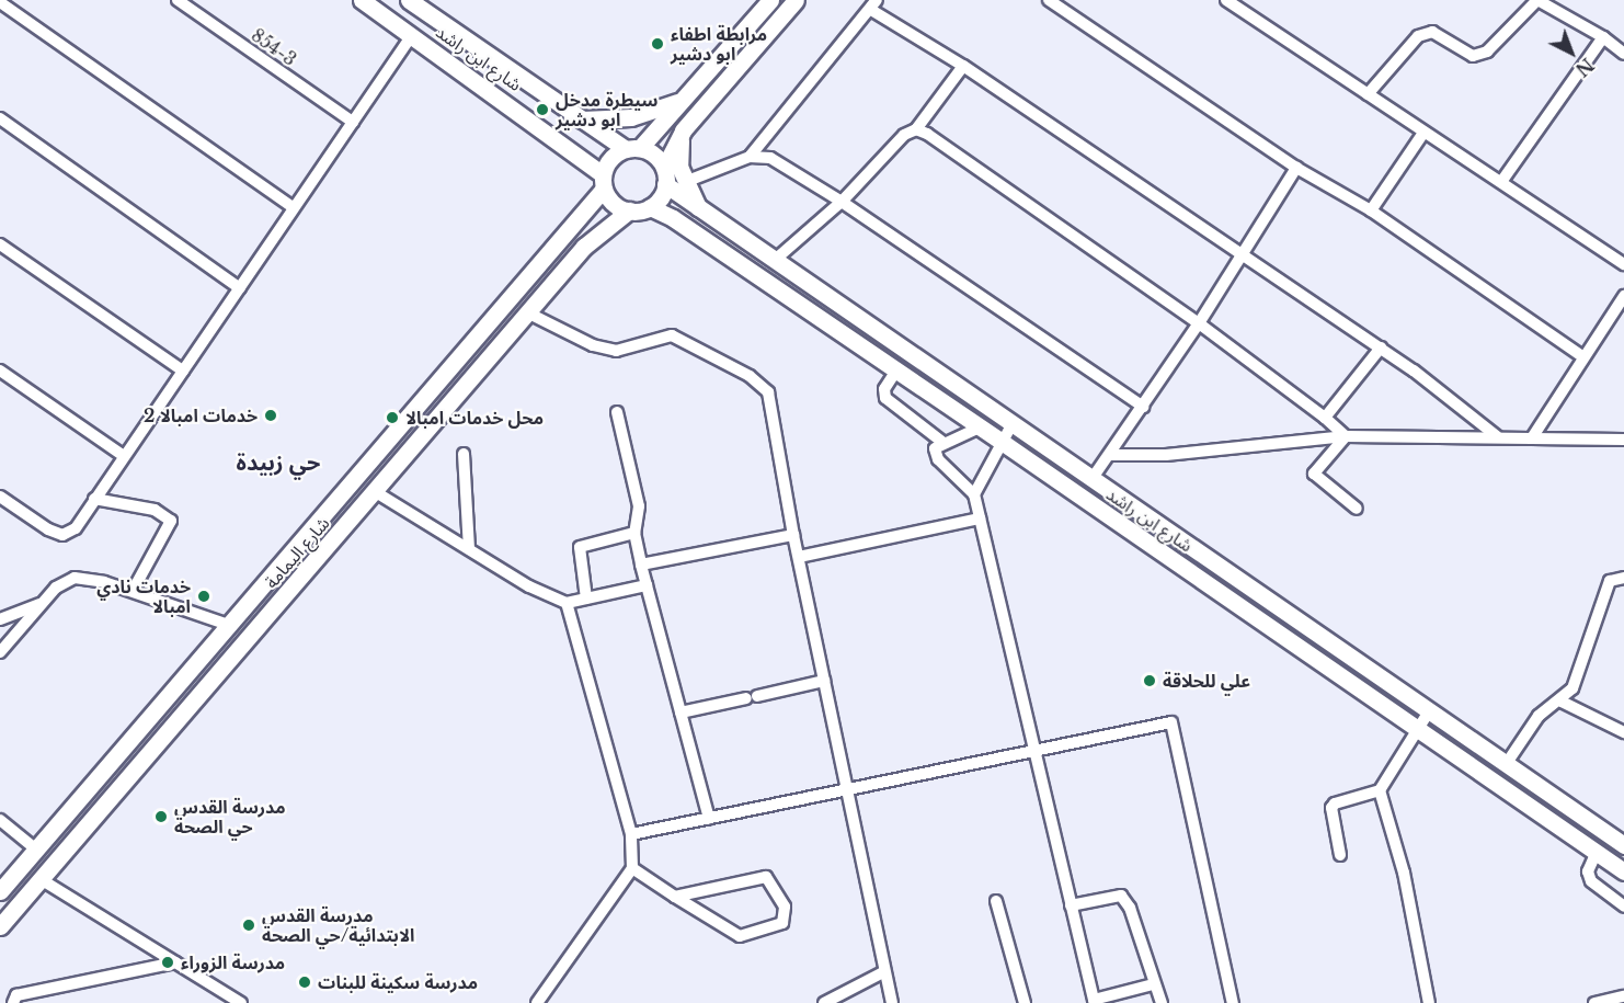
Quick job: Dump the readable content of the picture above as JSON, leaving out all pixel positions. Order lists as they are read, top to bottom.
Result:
{
  "streets": {
    "main road": ["شارع ابن راشد", "شارع اليمامة"],
    "street": ["854-3"]
  },
  "crossings": [
    ["شارع ابن راشد", "شارع اليمامة"]
  ],
  "districts": ["حي زبيدة"],
  "places": [
    "مرابطة اطفاء ابو دشير",
    "سيطرة مدخل ابو دشير",
    "خدمات امبالا 2",
    "محل خدمات امبالا",
    "خدمات نادي امبالا",
    "علي للحلاقة",
    "مدرسة القدس حي الصحة",
    "مدرسة القدس الابتدائية/حي الصحة",
    "مدرسة الزوراء",
    "مدرسة سكينة للبنات"
  ],
  "north": "bottom right"
}
